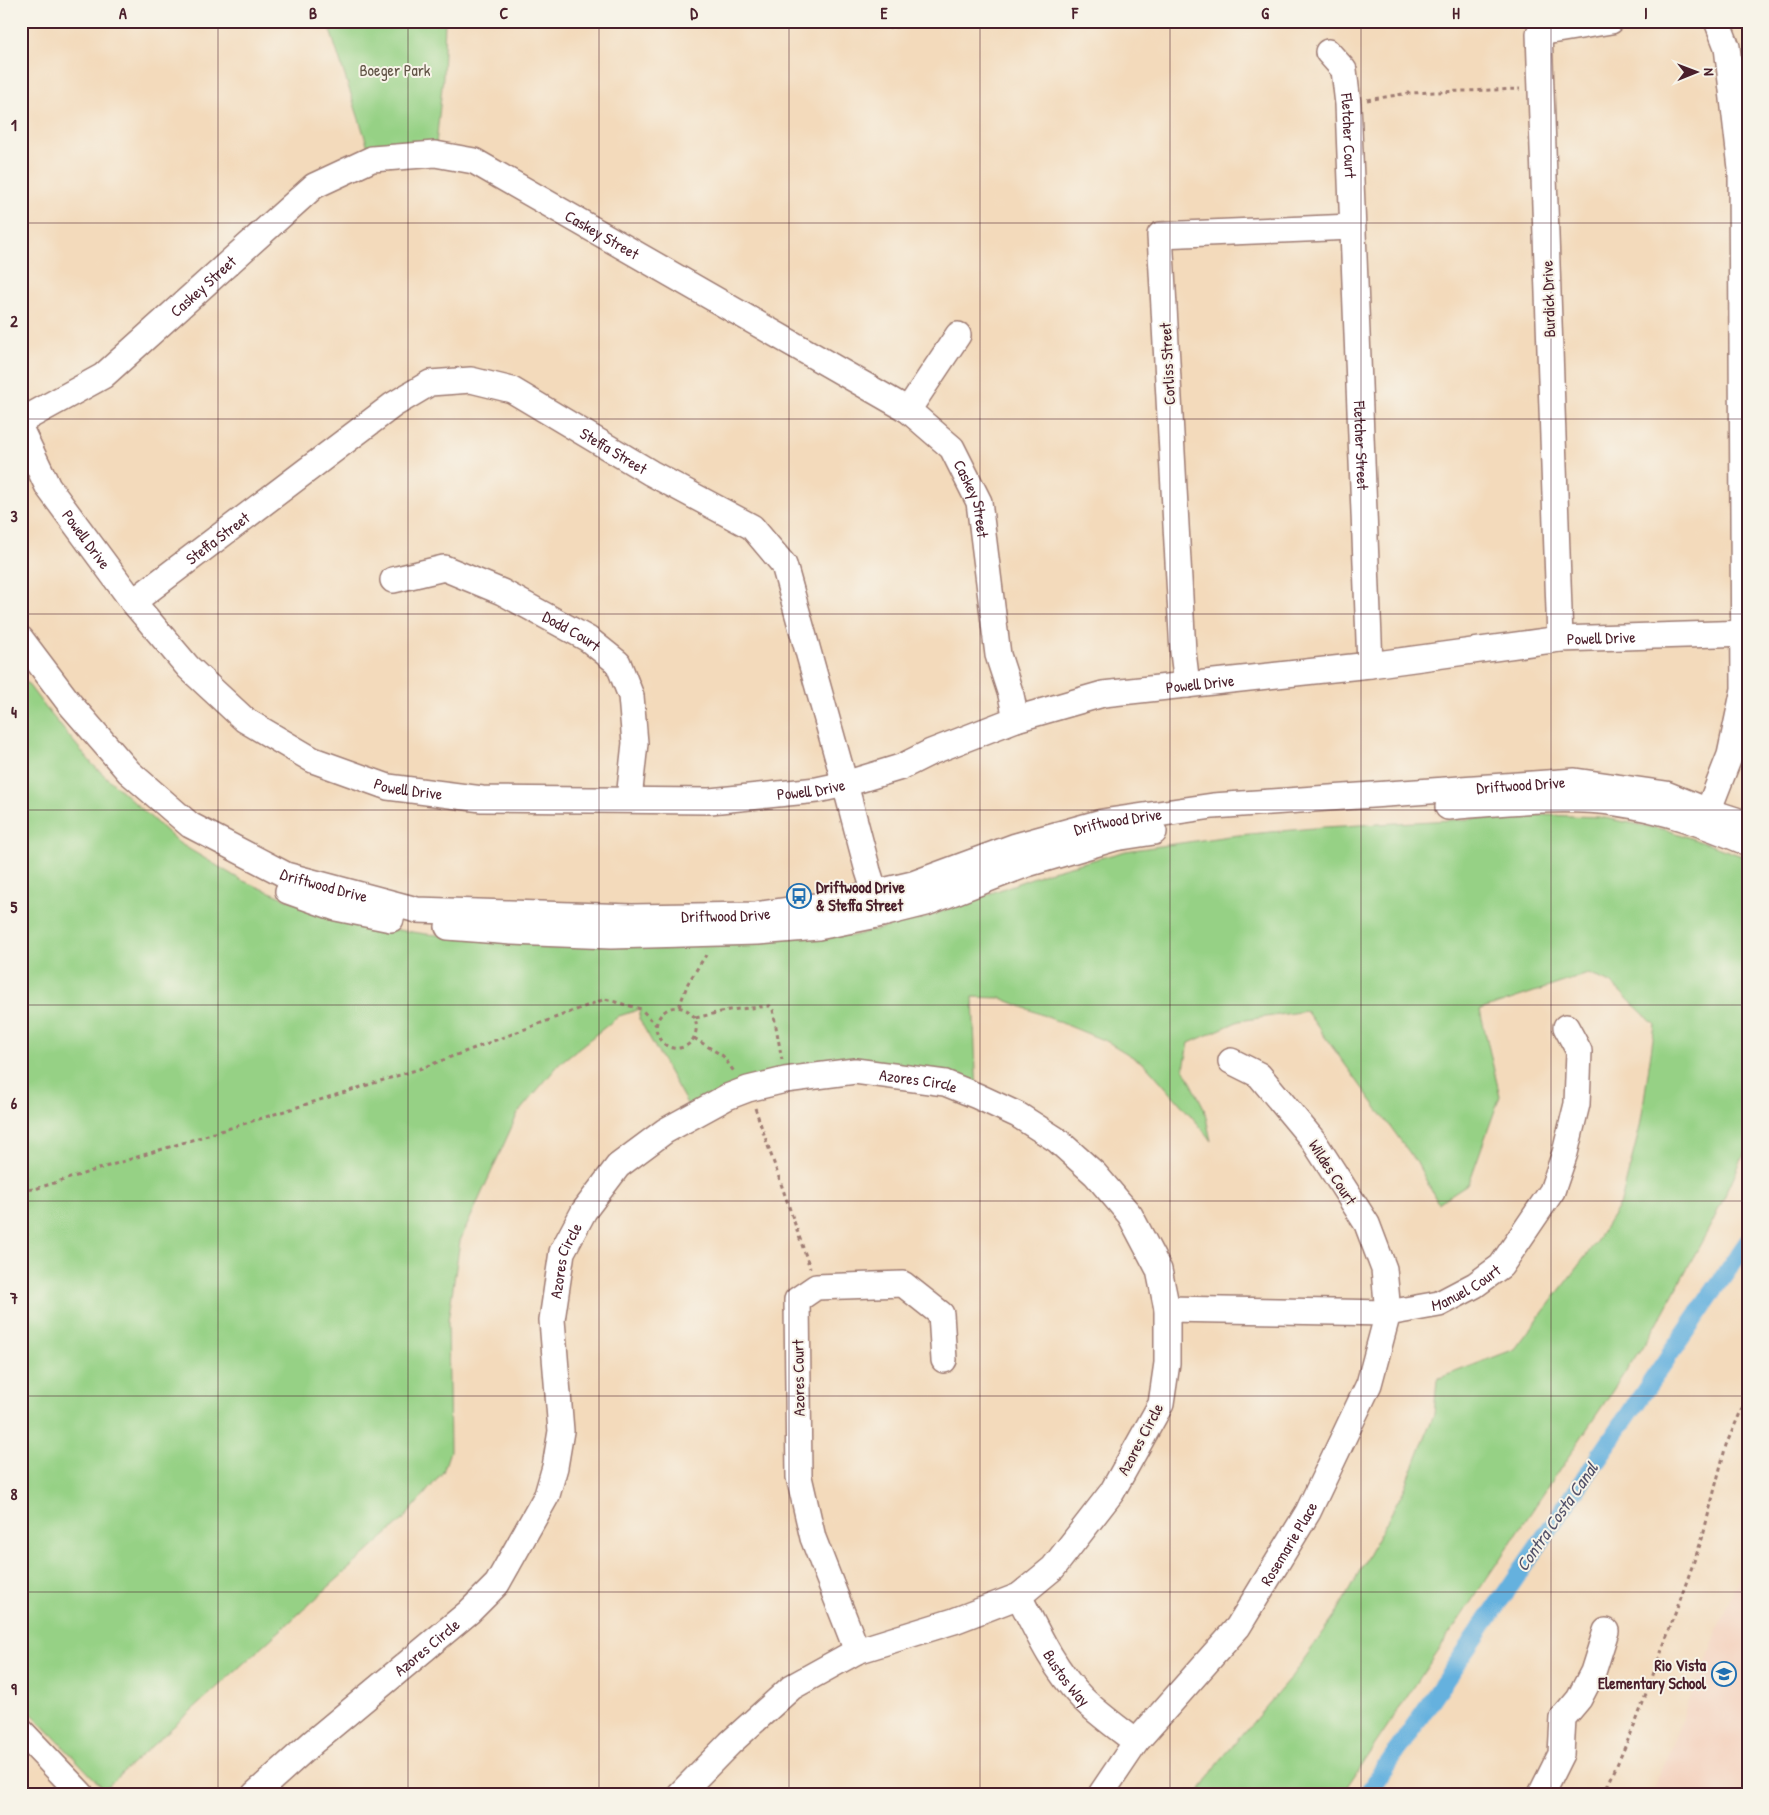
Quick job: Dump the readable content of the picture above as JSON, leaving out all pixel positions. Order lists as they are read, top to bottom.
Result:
{
  "streets": {
    "street": [
      "Fletcher Court",
      "Caskey Street",
      "Burdick Drive",
      "Corliss Street",
      "Fletcher Street",
      "Steffa Street",
      "Powell Drive",
      "Dodd Court",
      "Driftwood Drive",
      "Azores Circle",
      "Wildes Court",
      "Manuel Court",
      "Azores Court",
      "Rosemarie Place",
      "Bustos Way"
    ]
  },
  "crossings": [
    ["Fletcher Court", "Corliss Street"],
    ["Fletcher Court", "Fletcher Street"],
    ["Caskey Street", "Powell Drive"],
    ["Burdick Drive", "Powell Drive"],
    ["Corliss Street", "Fletcher Street"],
    ["Corliss Street", "Powell Drive"],
    ["Fletcher Street", "Powell Drive"],
    ["Steffa Street", "Powell Drive"],
    ["Steffa Street", "Driftwood Drive"],
    ["Powell Drive", "Dodd Court"],
    ["Azores Circle", "Manuel Court"],
    ["Azores Circle", "Azores Court"],
    ["Azores Circle", "Bustos Way"],
    ["Wildes Court", "Manuel Court"],
    ["Wildes Court", "Rosemarie Place"],
    ["Manuel Court", "Rosemarie Place"],
    ["Rosemarie Place", "Bustos Way"]
  ],
  "water": ["Contra Costa Canal"],
  "parks": ["Boeger Park"],
  "places": {
    "bus stop": ["Driftwood Drive & Steffa Street"],
    "school or university": ["Rio Vista Elementary School"]
  },
  "north": "right",
  "grid": {
    "columns": [
      "A",
      "B",
      "C",
      "D",
      "E",
      "F",
      "G",
      "H",
      "I"
    ],
    "rows": [
      "1",
      "2",
      "3",
      "4",
      "5",
      "6",
      "7",
      "8",
      "9"
    ]
  }
}
